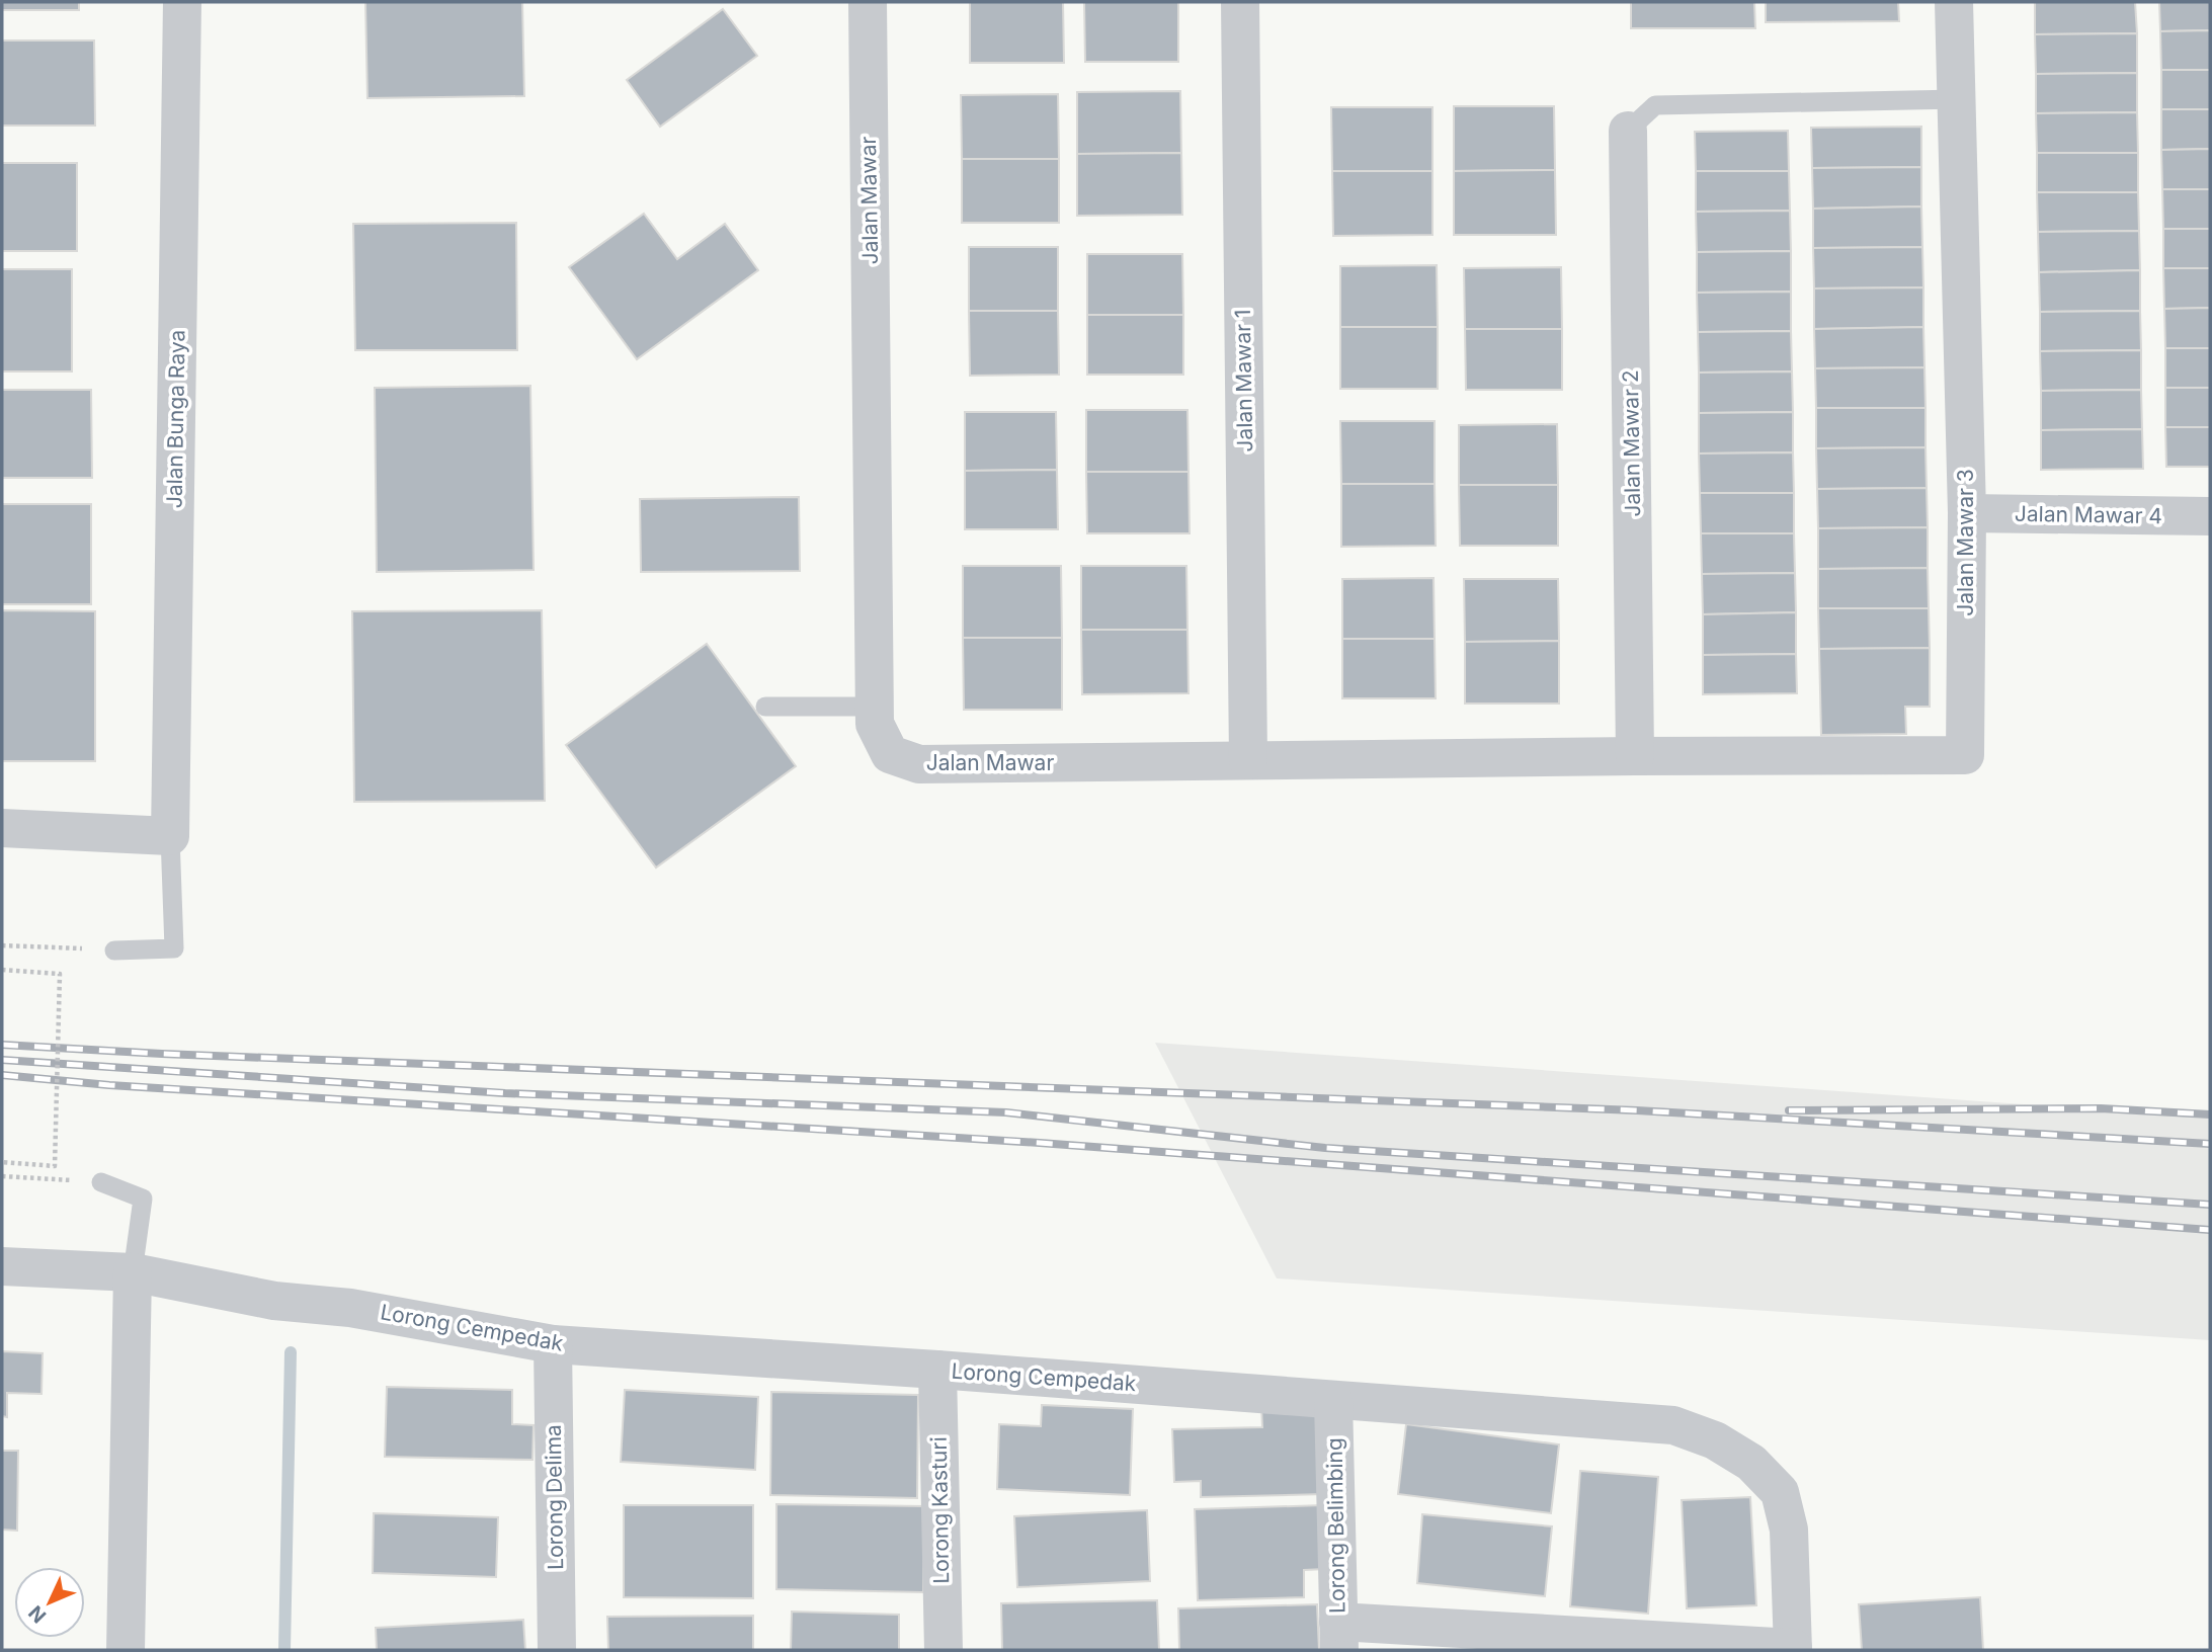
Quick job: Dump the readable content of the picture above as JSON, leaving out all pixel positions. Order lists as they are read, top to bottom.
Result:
{
  "streets": {
    "street": [
      "Jalan Mawar",
      "Jalan Mawar 1",
      "Jalan Bunga Raya",
      "Jalan Mawar 2",
      "Jalan Mawar 4",
      "Jalan Mawar 3",
      "Lorong Cempedak",
      "Lorong Delima",
      "Lorong Kasturi",
      "Lorong Belimbing"
    ]
  },
  "crossings": [
    ["Jalan Mawar", "Jalan Mawar 1"],
    ["Jalan Mawar", "Jalan Mawar 2"],
    ["Jalan Mawar", "Jalan Mawar 3"],
    ["Jalan Mawar 2", "Jalan Mawar 3"],
    ["Jalan Mawar 4", "Jalan Mawar 3"],
    ["Lorong Cempedak", "Lorong Delima"],
    ["Lorong Cempedak", "Lorong Kasturi"],
    ["Lorong Cempedak", "Lorong Belimbing"]
  ],
  "north": "bottom left"
}
